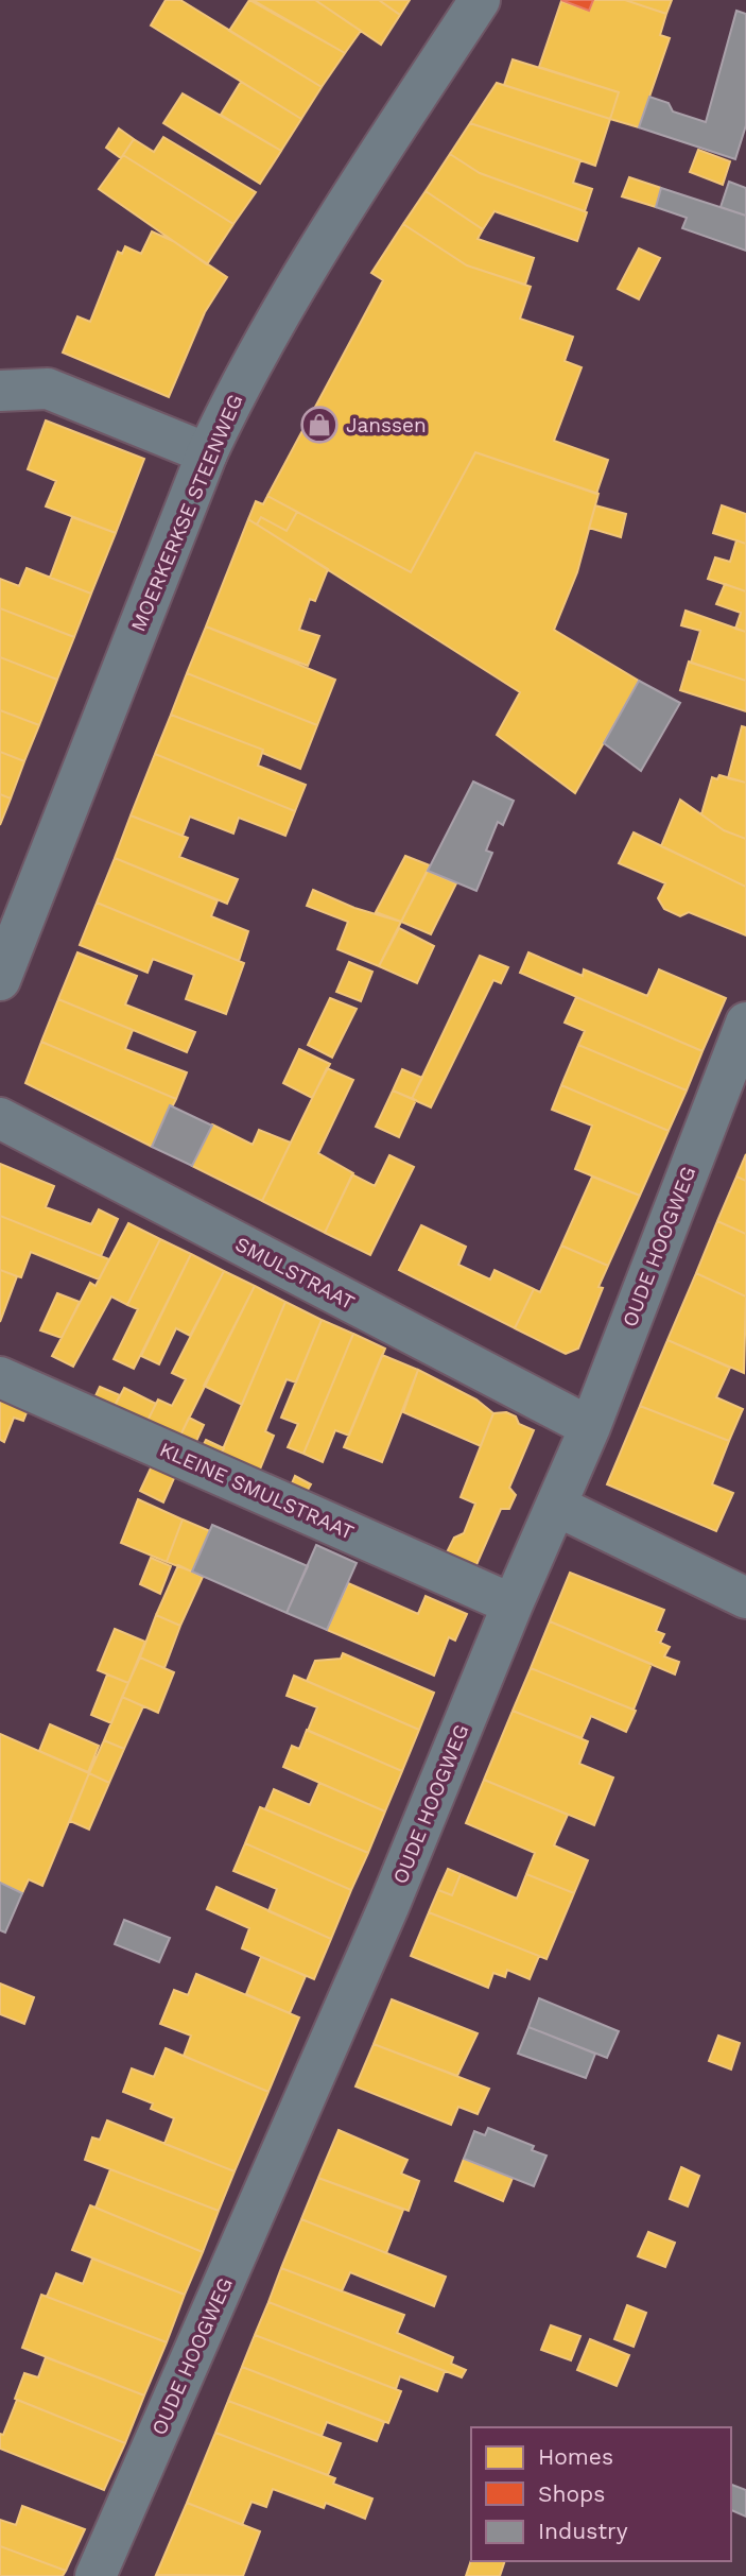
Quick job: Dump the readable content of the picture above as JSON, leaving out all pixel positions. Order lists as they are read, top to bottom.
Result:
{
  "streets": {
    "street": [
      "MOERKERKSE STEENWEG",
      "OUDE HOOGWEG",
      "SMULSTRAAT",
      "KLEINE SMULSTRAAT"
    ]
  },
  "crossings": [
    ["OUDE HOOGWEG", "SMULSTRAAT"],
    ["OUDE HOOGWEG", "KLEINE SMULSTRAAT"]
  ],
  "places": {
    "shop": ["Janssen"]
  },
  "legend": ["Homes", "Shops", "Industry"]
}
